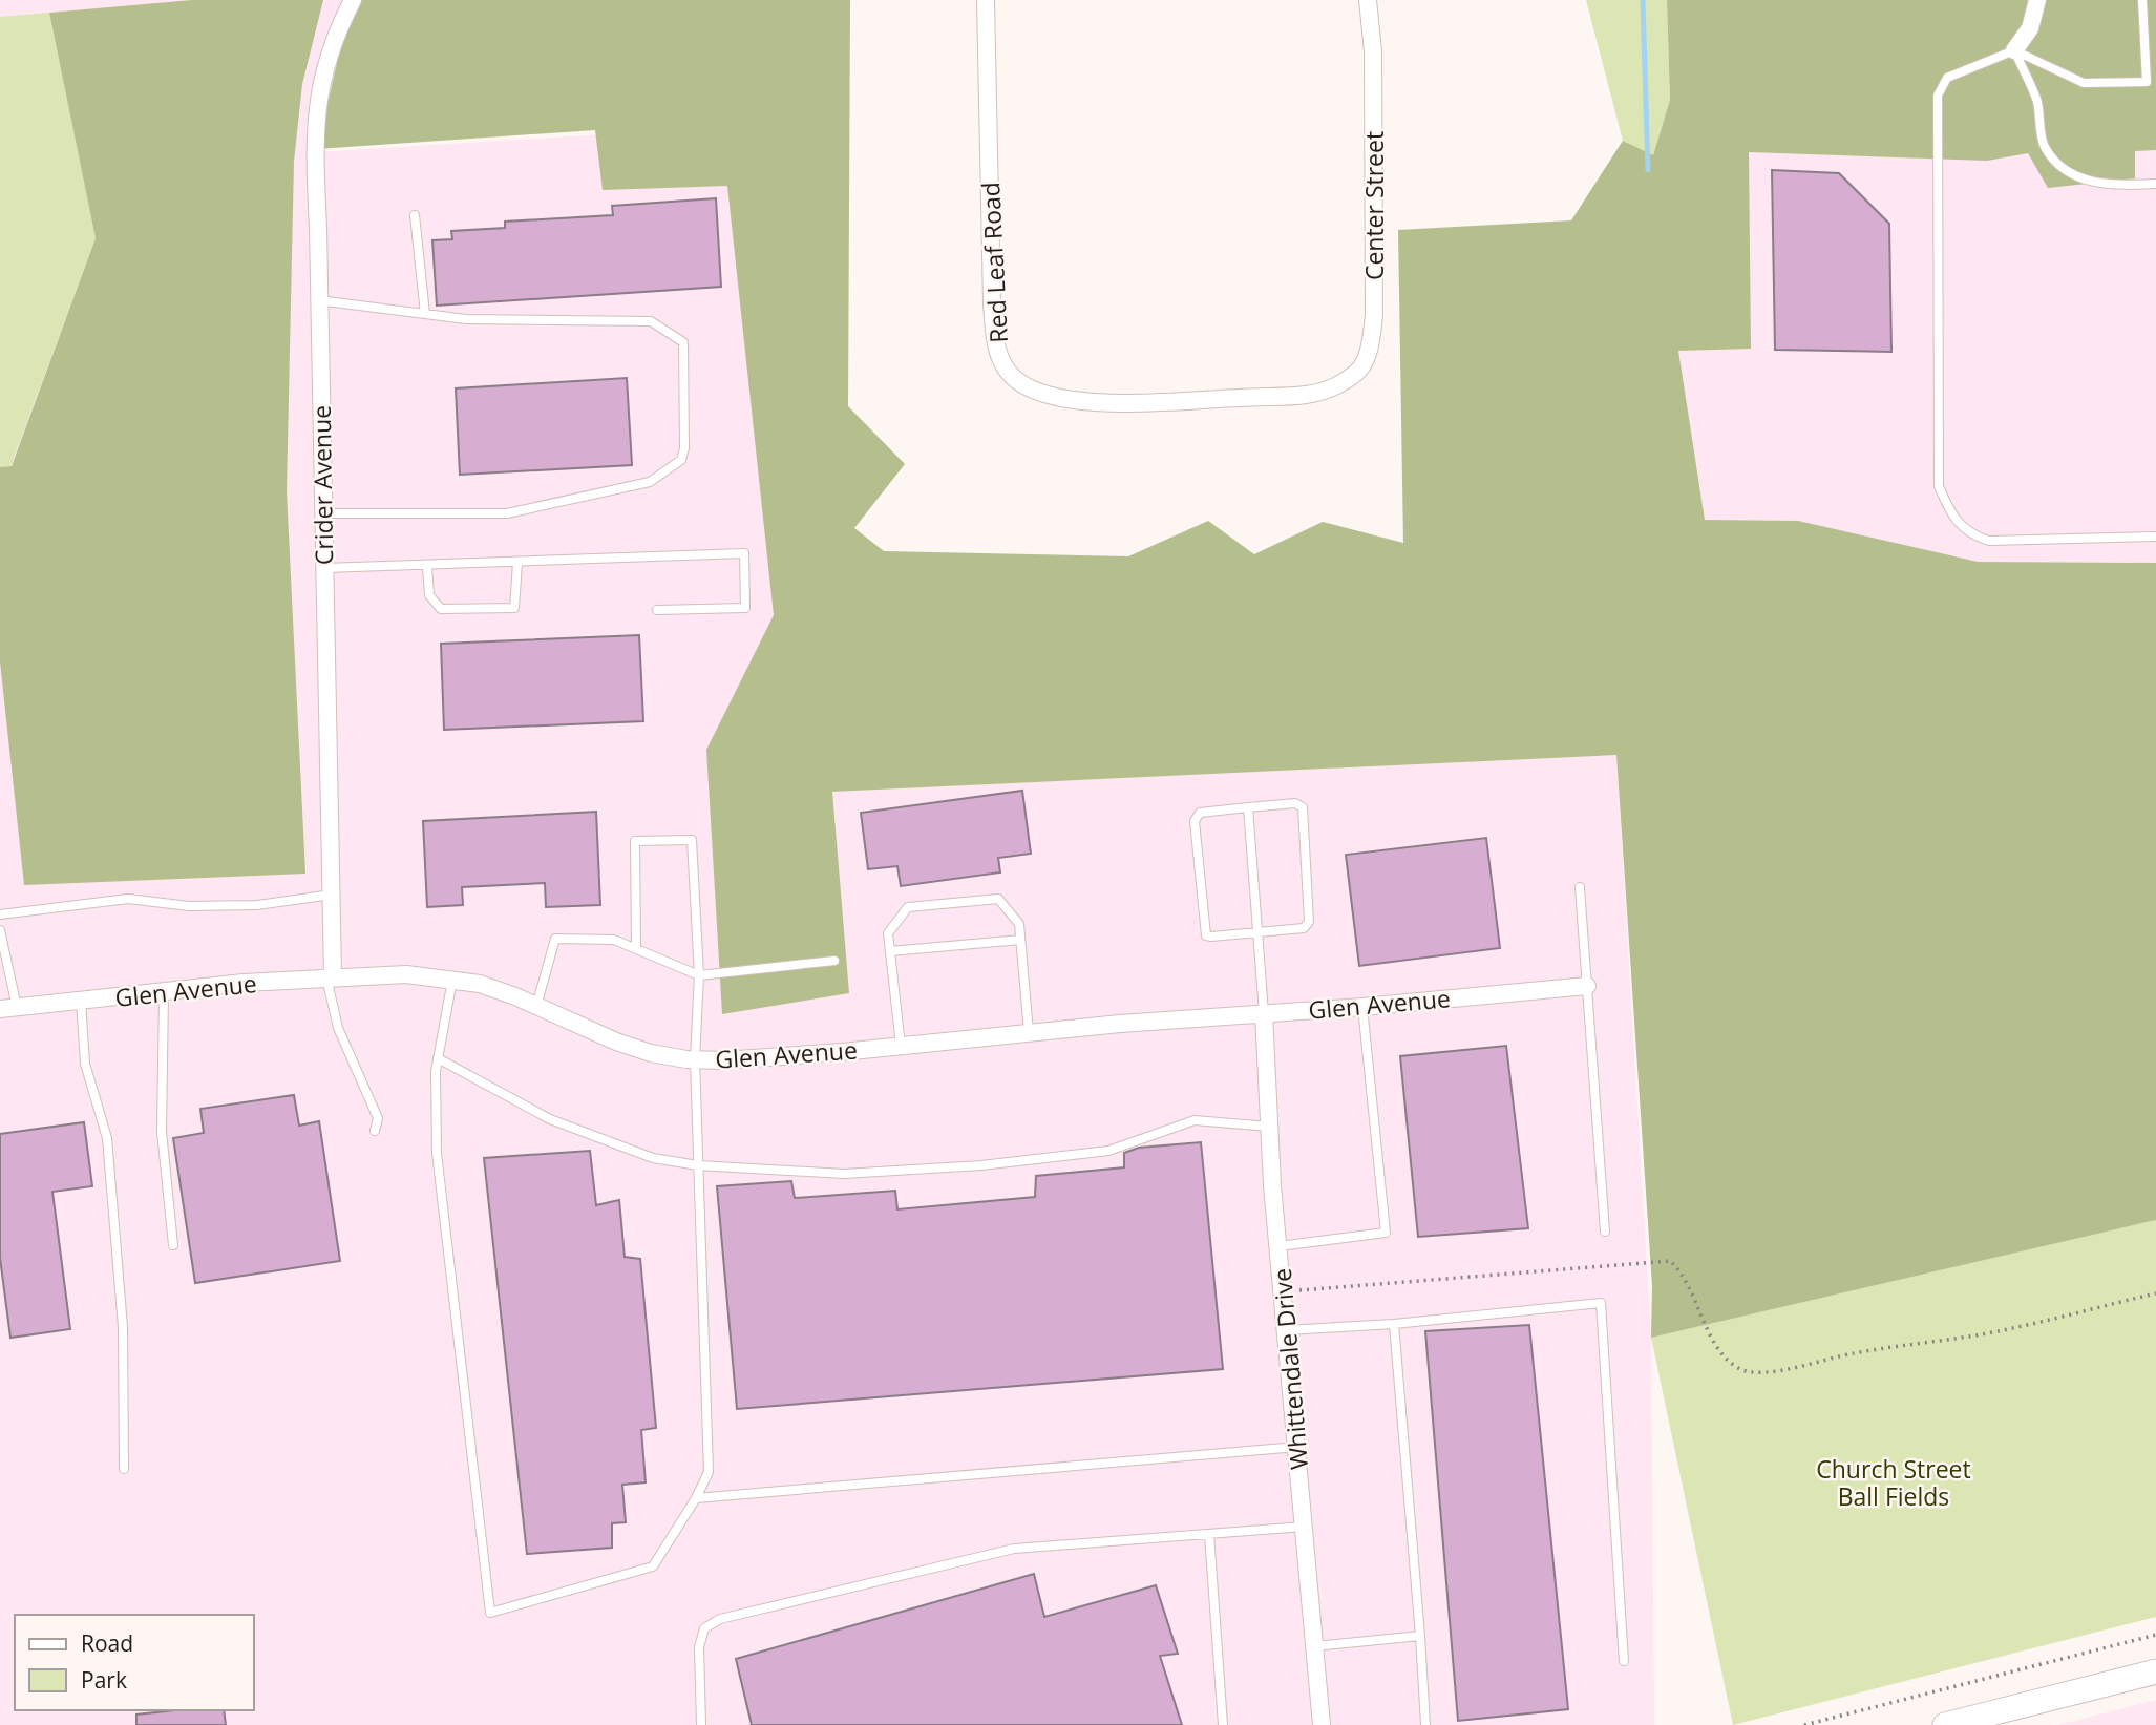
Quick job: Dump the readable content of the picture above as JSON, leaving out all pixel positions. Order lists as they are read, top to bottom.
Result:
{
  "streets": {
    "street": [
      "Center Street",
      "Red Leaf Road",
      "Crider Avenue",
      "Glen Avenue",
      "Whittendale Drive"
    ]
  },
  "crossings": [
    ["Center Street", "Red Leaf Road"],
    ["Crider Avenue", "Glen Avenue"],
    ["Glen Avenue", "Whittendale Drive"]
  ],
  "parks": ["Church Street Ball Fields"],
  "legend": ["Road", "Park"]
}
